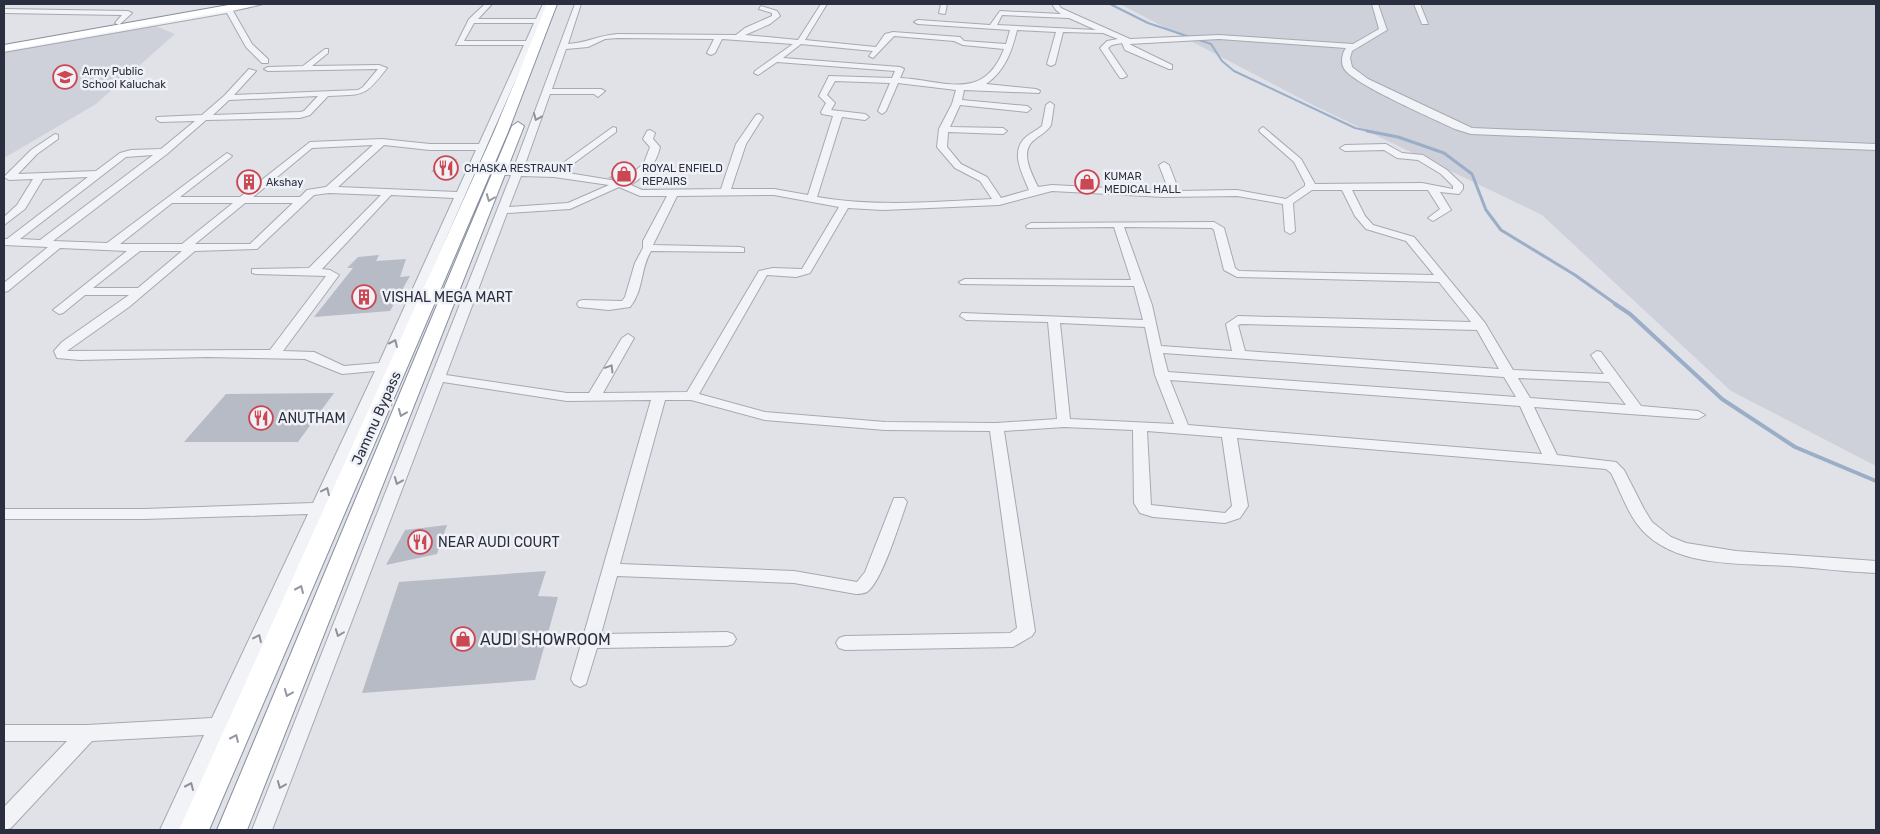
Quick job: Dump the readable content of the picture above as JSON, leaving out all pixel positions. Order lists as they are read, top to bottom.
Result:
{
  "streets": {
    "highway": ["Jammu Bypass"]
  },
  "places": {
    "school or university": ["Army Public School Kaluchak"],
    "restaurant": ["CHASKA RESTRAUNT", "ANUTHAM", "NEAR AUDI COURT"],
    "shop": ["ROYAL ENFIELD REPAIRS", "KUMAR MEDICAL HALL", "AUDI SHOWROOM"],
    "building": ["Akshay", "VISHAL MEGA MART"]
  }
}
